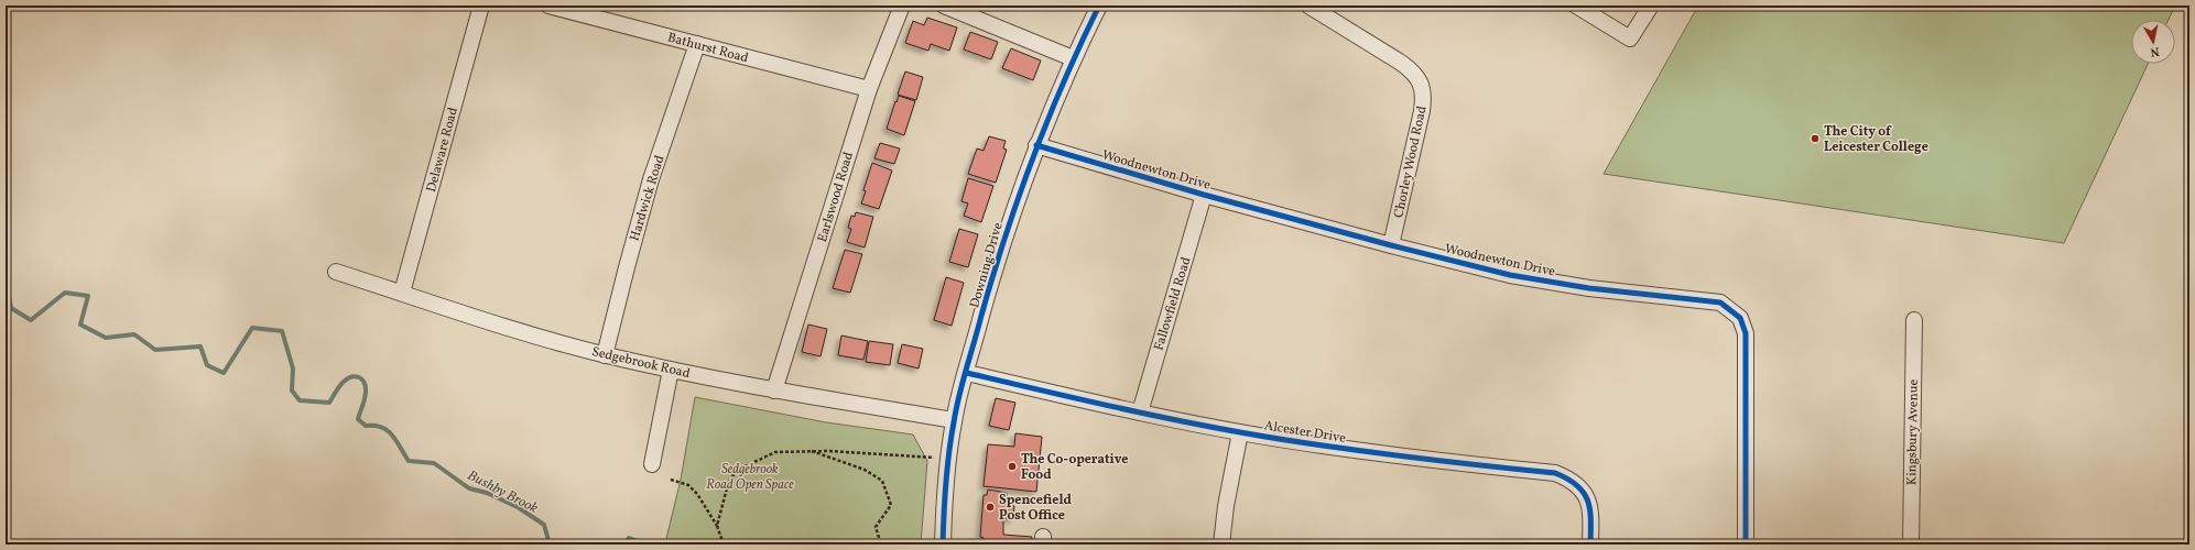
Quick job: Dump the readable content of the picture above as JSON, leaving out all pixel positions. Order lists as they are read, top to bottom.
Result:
{
  "streets": {
    "street": [
      "Bathurst Road",
      "Delaware Road",
      "Chorley Wood Road",
      "Woodnewton Drive",
      "Earlswood Road",
      "Hardwick Road",
      "Downing Drive",
      "Fallowfield Road",
      "Sedgebrook Road",
      "Alcester Drive",
      "Kingsbury Avenue"
    ]
  },
  "crossings": [
    ["Bathurst Road", "Earlswood Road"],
    ["Bathurst Road", "Hardwick Road"],
    ["Delaware Road", "Sedgebrook Road"],
    ["Chorley Wood Road", "Woodnewton Drive"],
    ["Woodnewton Drive", "Downing Drive"],
    ["Woodnewton Drive", "Fallowfield Road"],
    ["Earlswood Road", "Sedgebrook Road"],
    ["Hardwick Road", "Sedgebrook Road"],
    ["Downing Drive", "Sedgebrook Road"],
    ["Downing Drive", "Alcester Drive"],
    ["Fallowfield Road", "Alcester Drive"]
  ],
  "water": ["Bushby Brook"],
  "parks": ["Sedgebrook Road Open Space"],
  "places": ["The City of Leicester College", "The Co-operative Food", "Spencefield Post Office"],
  "north": "bottom"
}
